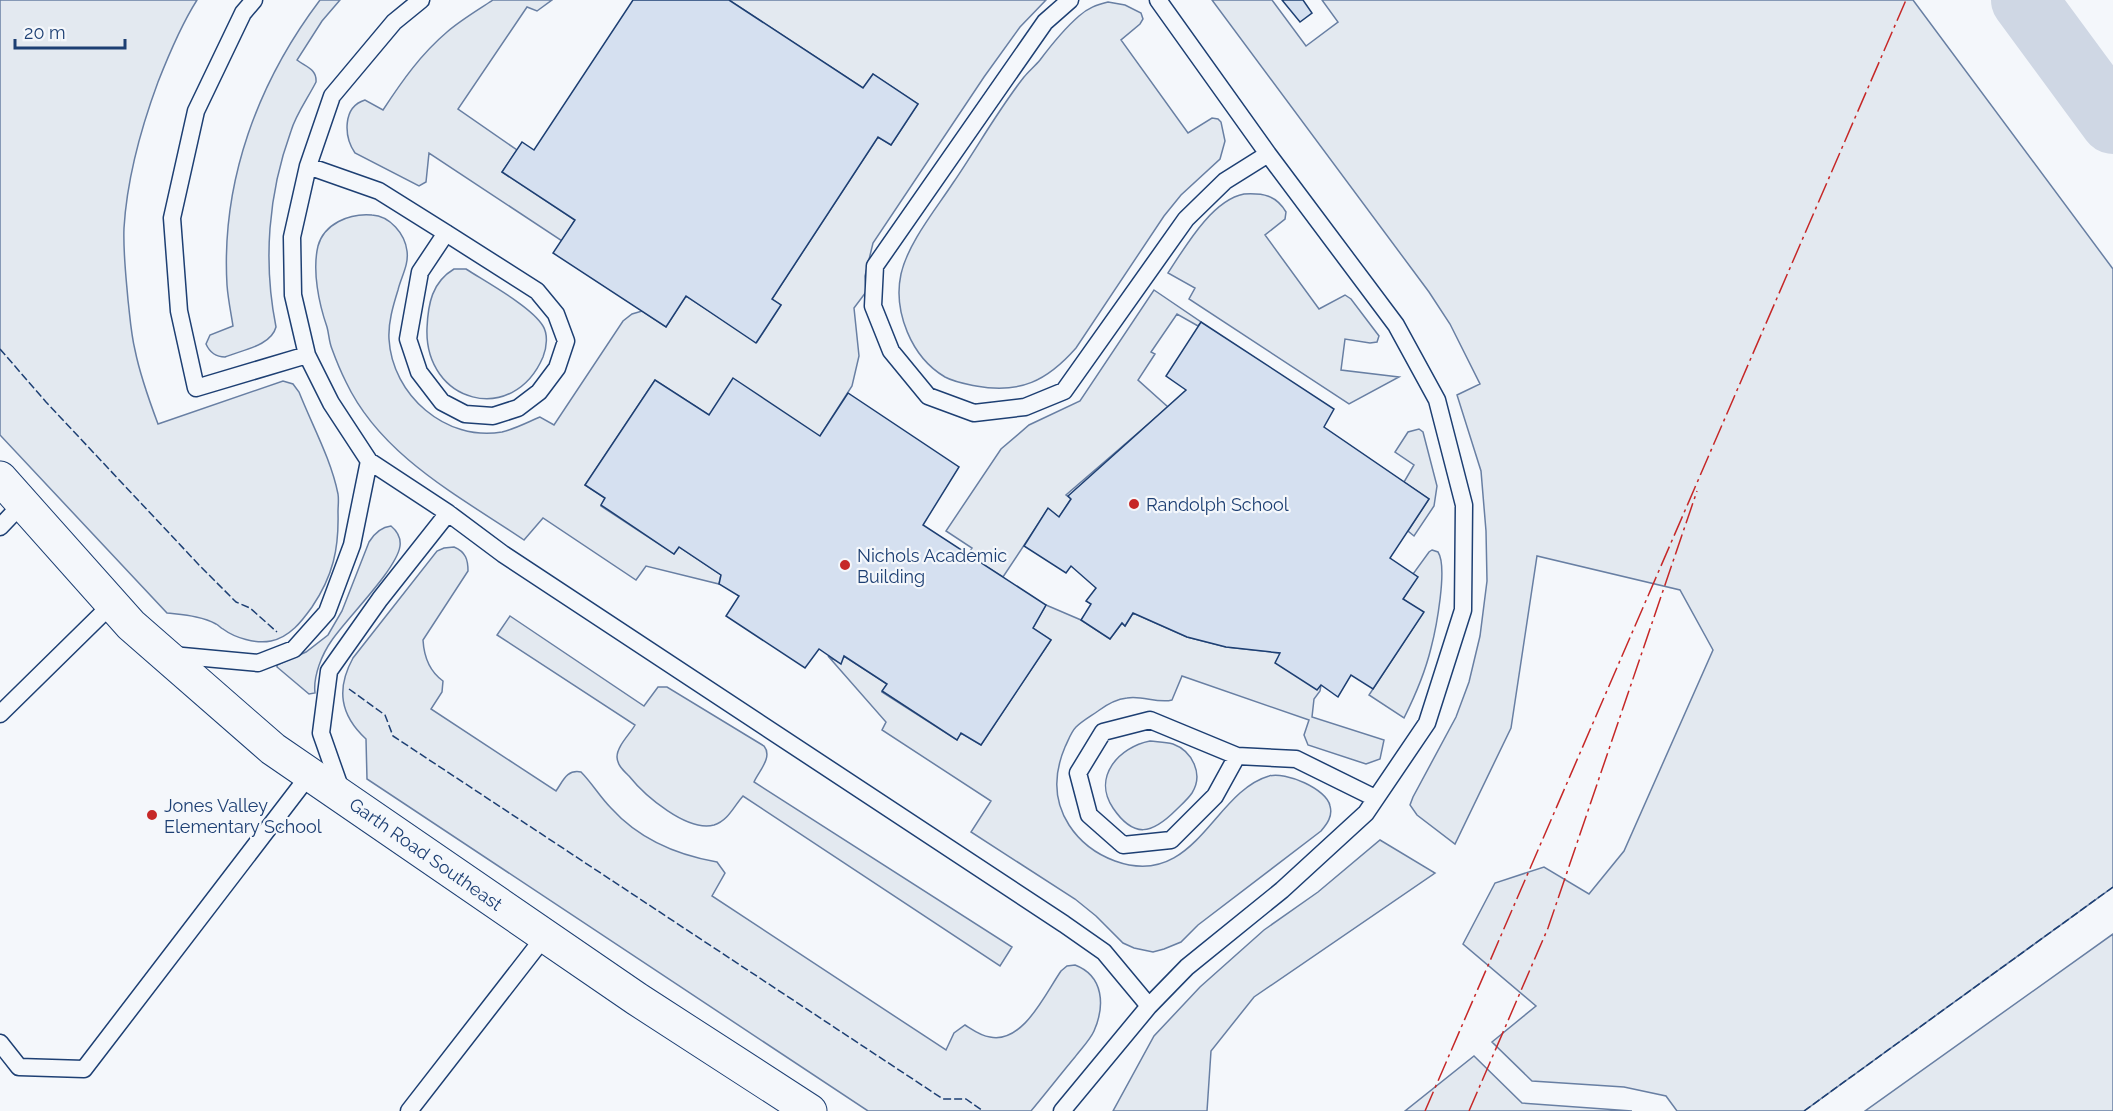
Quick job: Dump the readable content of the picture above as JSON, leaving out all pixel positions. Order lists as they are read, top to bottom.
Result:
{
  "streets": {
    "street": ["Garth Road Southeast"]
  },
  "places": ["Randolph School", "Nichols Academic Building", "Jones Valley Elementary School"],
  "scale_bar": "20 m"
}
